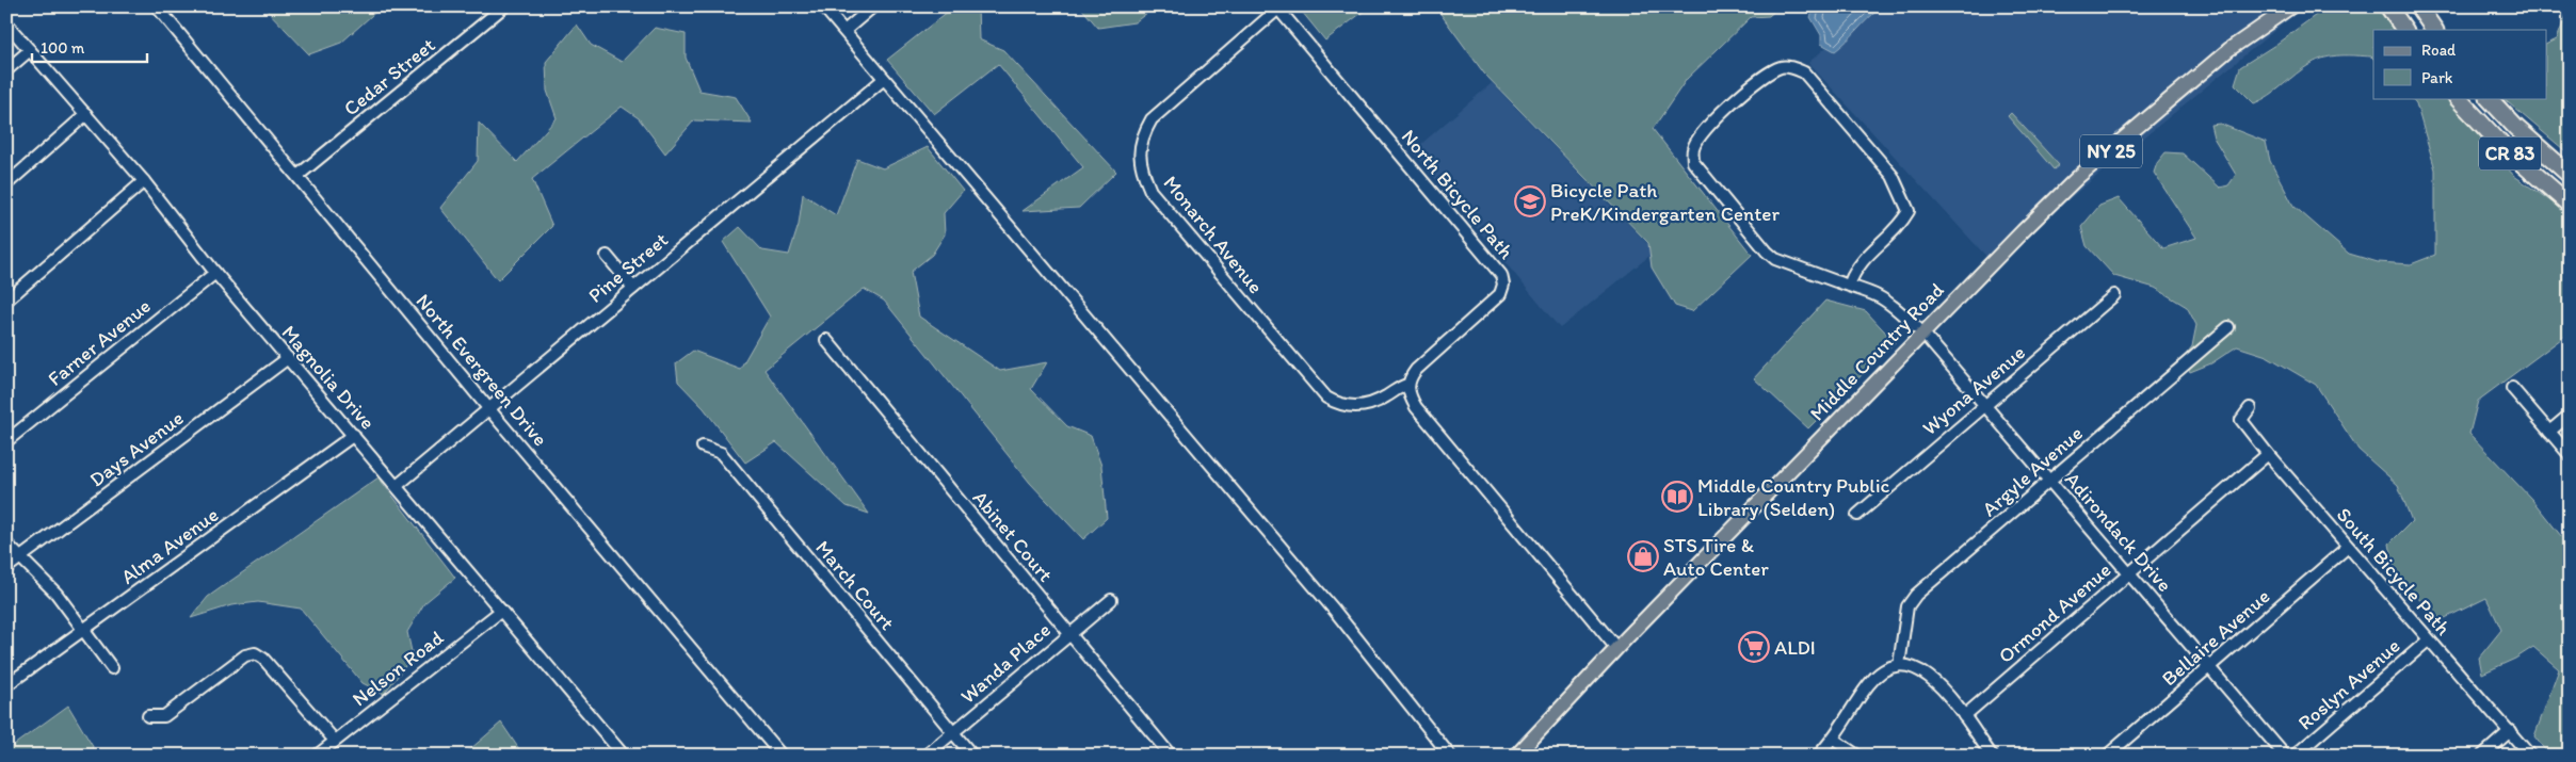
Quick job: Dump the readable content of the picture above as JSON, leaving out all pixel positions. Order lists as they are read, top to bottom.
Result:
{
  "streets": {
    "highway": ["CR 83"],
    "main road": ["NY 25", "Middle Country Road"],
    "street": [
      "Cedar Street",
      "North Bicycle Path",
      "Monarch Avenue",
      "Pine Street",
      "Farner Avenue",
      "North Evergreen Drive",
      "Magnolia Drive",
      "Wyona Avenue",
      "Days Avenue",
      "Argyle Avenue",
      "Adirondack Drive",
      "Abinet Court",
      "Alma Avenue",
      "South Bicycle Path",
      "March Court",
      "Ormond Avenue",
      "Bellaire Avenue",
      "Wanda Place",
      "Nelson Road",
      "Roslyn Avenue"
    ]
  },
  "crossings": [
    ["Cedar Street", "North Evergreen Drive"],
    ["North Bicycle Path", "Monarch Avenue"],
    ["Pine Street", "North Evergreen Drive"],
    ["Pine Street", "Magnolia Drive"],
    ["Farner Avenue", "Magnolia Drive"],
    ["Middle Country Road", "Adirondack Drive"],
    ["Magnolia Drive", "Days Avenue"],
    ["Magnolia Drive", "Alma Avenue"],
    ["Magnolia Drive", "Nelson Road"],
    ["Wyona Avenue", "Adirondack Drive"],
    ["Argyle Avenue", "Adirondack Drive"],
    ["Adirondack Drive", "Ormond Avenue"],
    ["Adirondack Drive", "Bellaire Avenue"],
    ["Abinet Court", "Wanda Place"],
    ["South Bicycle Path", "Ormond Avenue"],
    ["South Bicycle Path", "Bellaire Avenue"],
    ["South Bicycle Path", "Roslyn Avenue"],
    ["March Court", "Wanda Place"]
  ],
  "places": {
    "school or university": ["Bicycle Path PreK/Kindergarten Center"],
    "library": ["Middle Country Public Library (Selden)"],
    "shop": ["STS Tire & Auto Center"],
    "supermarket": ["ALDI"]
  },
  "legend": ["Road", "Park"],
  "scale_bar": "100 m"
}
